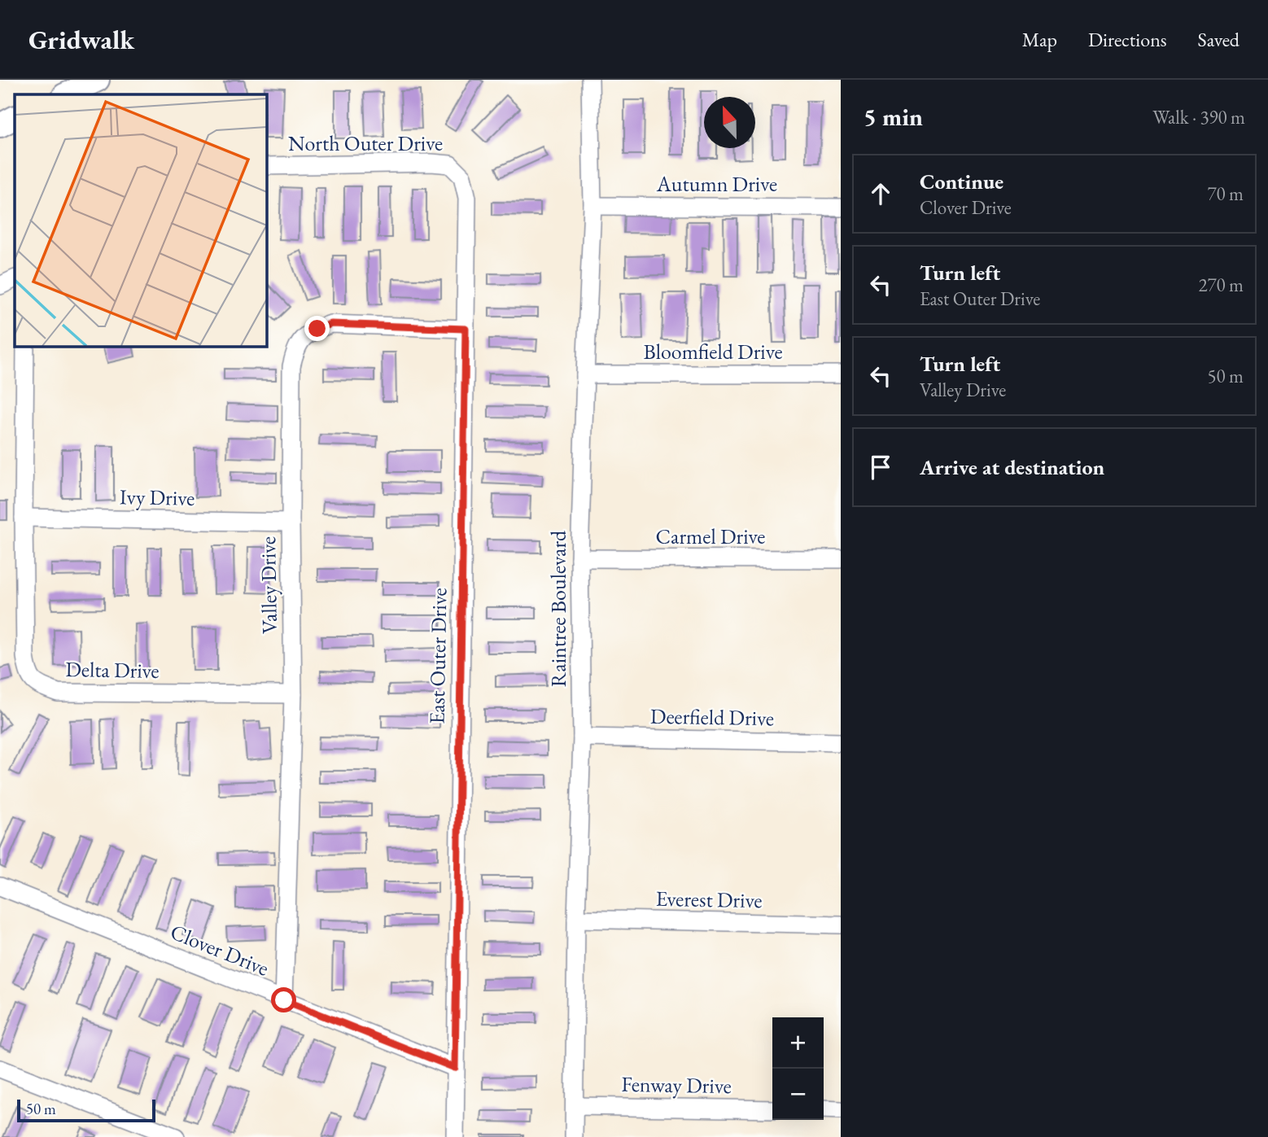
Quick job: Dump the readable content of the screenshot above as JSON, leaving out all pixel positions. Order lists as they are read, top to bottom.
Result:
{
  "streets": {
    "street": [
      "North Outer Drive",
      "Autumn Drive",
      "Bloomfield Drive",
      "Ivy Drive",
      "Carmel Drive",
      "Valley Drive",
      "Raintree Boulevard",
      "East Outer Drive",
      "Delta Drive",
      "Deerfield Drive",
      "Everest Drive",
      "Clover Drive",
      "Fenway Drive"
    ]
  },
  "crossings": [
    ["North Outer Drive", "East Outer Drive"],
    ["Autumn Drive", "Raintree Boulevard"],
    ["Bloomfield Drive", "Raintree Boulevard"],
    ["Ivy Drive", "Valley Drive"],
    ["Ivy Drive", "Delta Drive"],
    ["Carmel Drive", "Raintree Boulevard"],
    ["Valley Drive", "East Outer Drive"],
    ["Valley Drive", "Delta Drive"],
    ["Valley Drive", "Clover Drive"],
    ["Raintree Boulevard", "Deerfield Drive"],
    ["Raintree Boulevard", "Everest Drive"],
    ["Raintree Boulevard", "Fenway Drive"],
    ["East Outer Drive", "Clover Drive"]
  ],
  "scale_bar": "50 m",
  "north": "top",
  "page": {
    "header": "Gridwalk",
    "nav": ["Map", "Directions", "Saved"],
    "heading": ["5 min", "Walk · 390 m"],
    "list": [
      ["Continue", "Clover Drive", "70 m"],
      ["Turn left", "East Outer Drive", "270 m"],
      ["Turn left", "Valley Drive", "50 m"],
      "Arrive at destination"
    ],
    "map_buttons": ["+", "−"],
    "scale": "50 m"
  }
}
